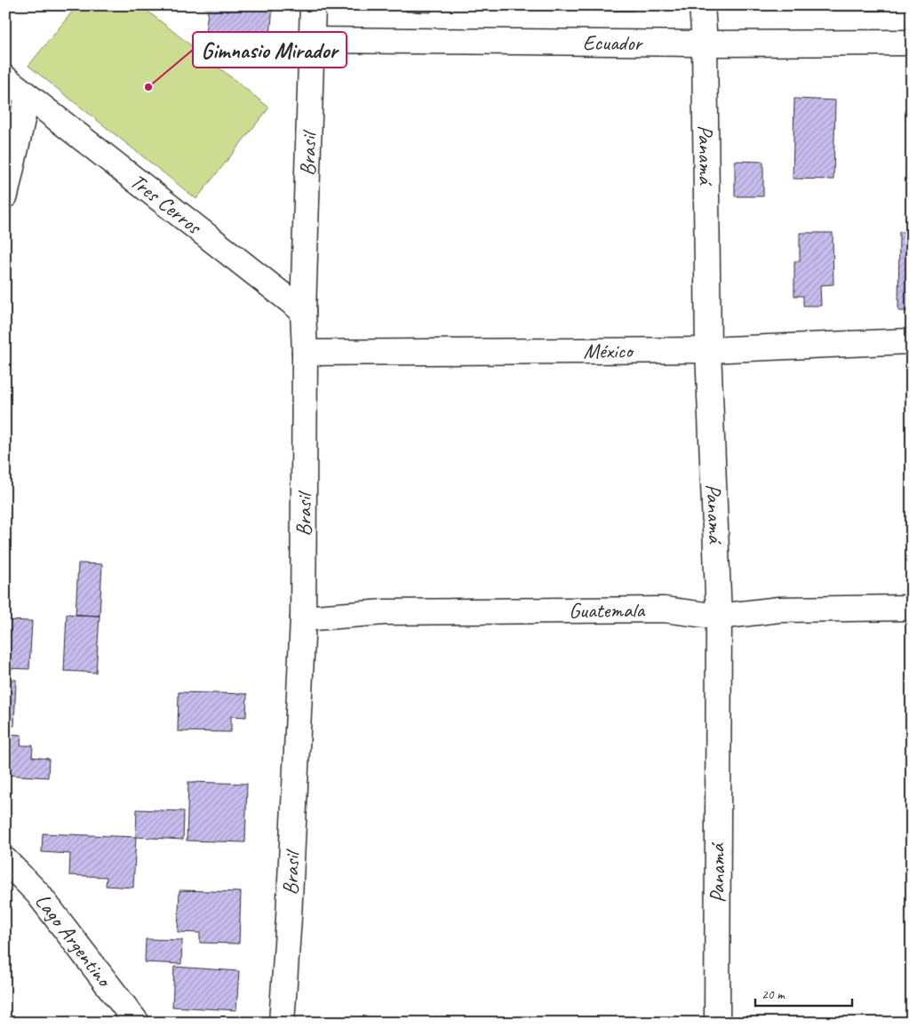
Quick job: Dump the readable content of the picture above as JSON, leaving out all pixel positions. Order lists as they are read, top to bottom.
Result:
{
  "streets": {
    "street": [
      "Ecuador",
      "Brasil",
      "Panamá",
      "Tres Cerros",
      "México",
      "Guatemala",
      "Lago Argentino"
    ]
  },
  "crossings": [
    ["Ecuador", "Brasil"],
    ["Ecuador", "Panamá"],
    ["Brasil", "Tres Cerros"],
    ["Brasil", "México"],
    ["Brasil", "Guatemala"],
    ["Panamá", "México"],
    ["Panamá", "Guatemala"]
  ],
  "places": ["Gimnasio Mirador"],
  "scale_bar": "20 m"
}
